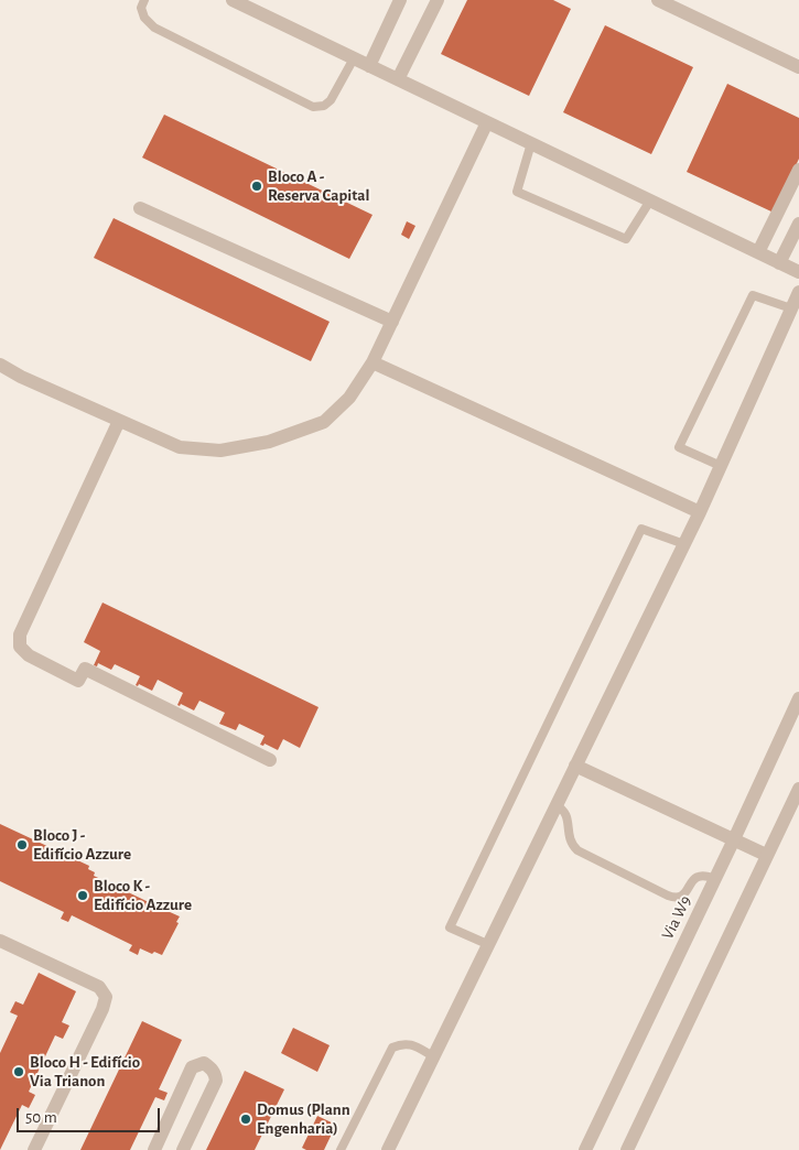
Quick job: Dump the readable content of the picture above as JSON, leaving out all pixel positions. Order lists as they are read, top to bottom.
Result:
{
  "streets": {
    "street": ["Via W9"]
  },
  "places": [
    "Bloco A - Reserva Capital",
    "Bloco J - Edifício Azzure",
    "Bloco K - Edifício Azzure",
    "Bloco H - Edifício Via Trianon",
    "Domus (Plann Engenharia)"
  ],
  "scale_bar": "50 m"
}
